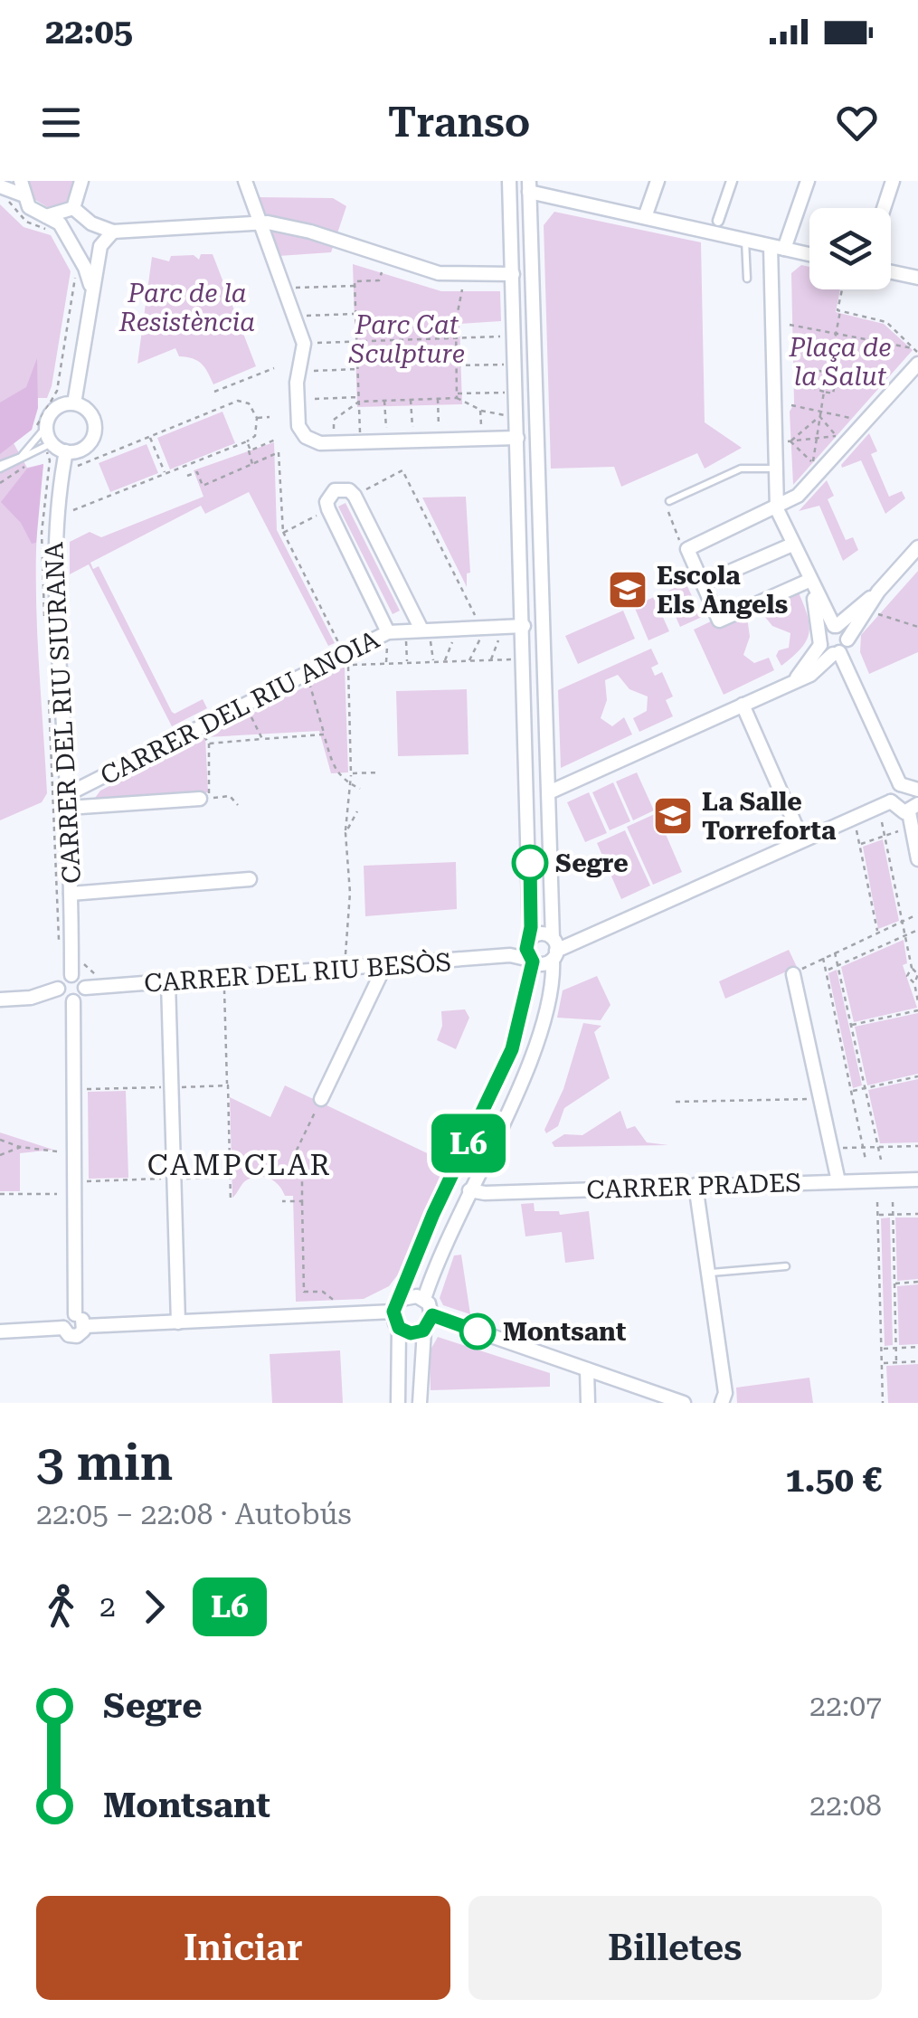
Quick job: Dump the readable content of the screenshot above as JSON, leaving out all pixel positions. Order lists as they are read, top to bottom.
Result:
{
  "streets": {
    "street": [
      "CARRER DEL RIU ANOIA",
      "CARRER DEL RIU SIURANA",
      "CARRER DEL RIU BESÒS",
      "CARRER PRADES"
    ]
  },
  "crossings": [
    ["CARRER DEL RIU ANOIA", "CARRER DEL RIU SIURANA"],
    ["CARRER DEL RIU SIURANA", "CARRER DEL RIU BESÒS"]
  ],
  "districts": ["CAMPCLAR"],
  "parks": ["Parc de la Resistència", "Parc Cat Sculpture", "Plaça de la Salut"],
  "places": {
    "school or university": ["Escola Els Àngels", "La Salle Torreforta"],
    "other": ["Segre", "Montsant"]
  },
  "lines": ["bus line L6"],
  "page": {
    "status": "22:05",
    "header": "Transo",
    "on_map": "L6",
    "heading": ["3 min", "22:05 – 22:08 · Autobús", "1.50 €"],
    "legs": ["2", "L6"],
    "list": [
      {
        "name": "Segre",
        "value": "22:07"
      },
      {
        "name": "Montsant",
        "value": "22:08"
      }
    ],
    "buttons": ["Iniciar", "Billetes"]
  }
}
